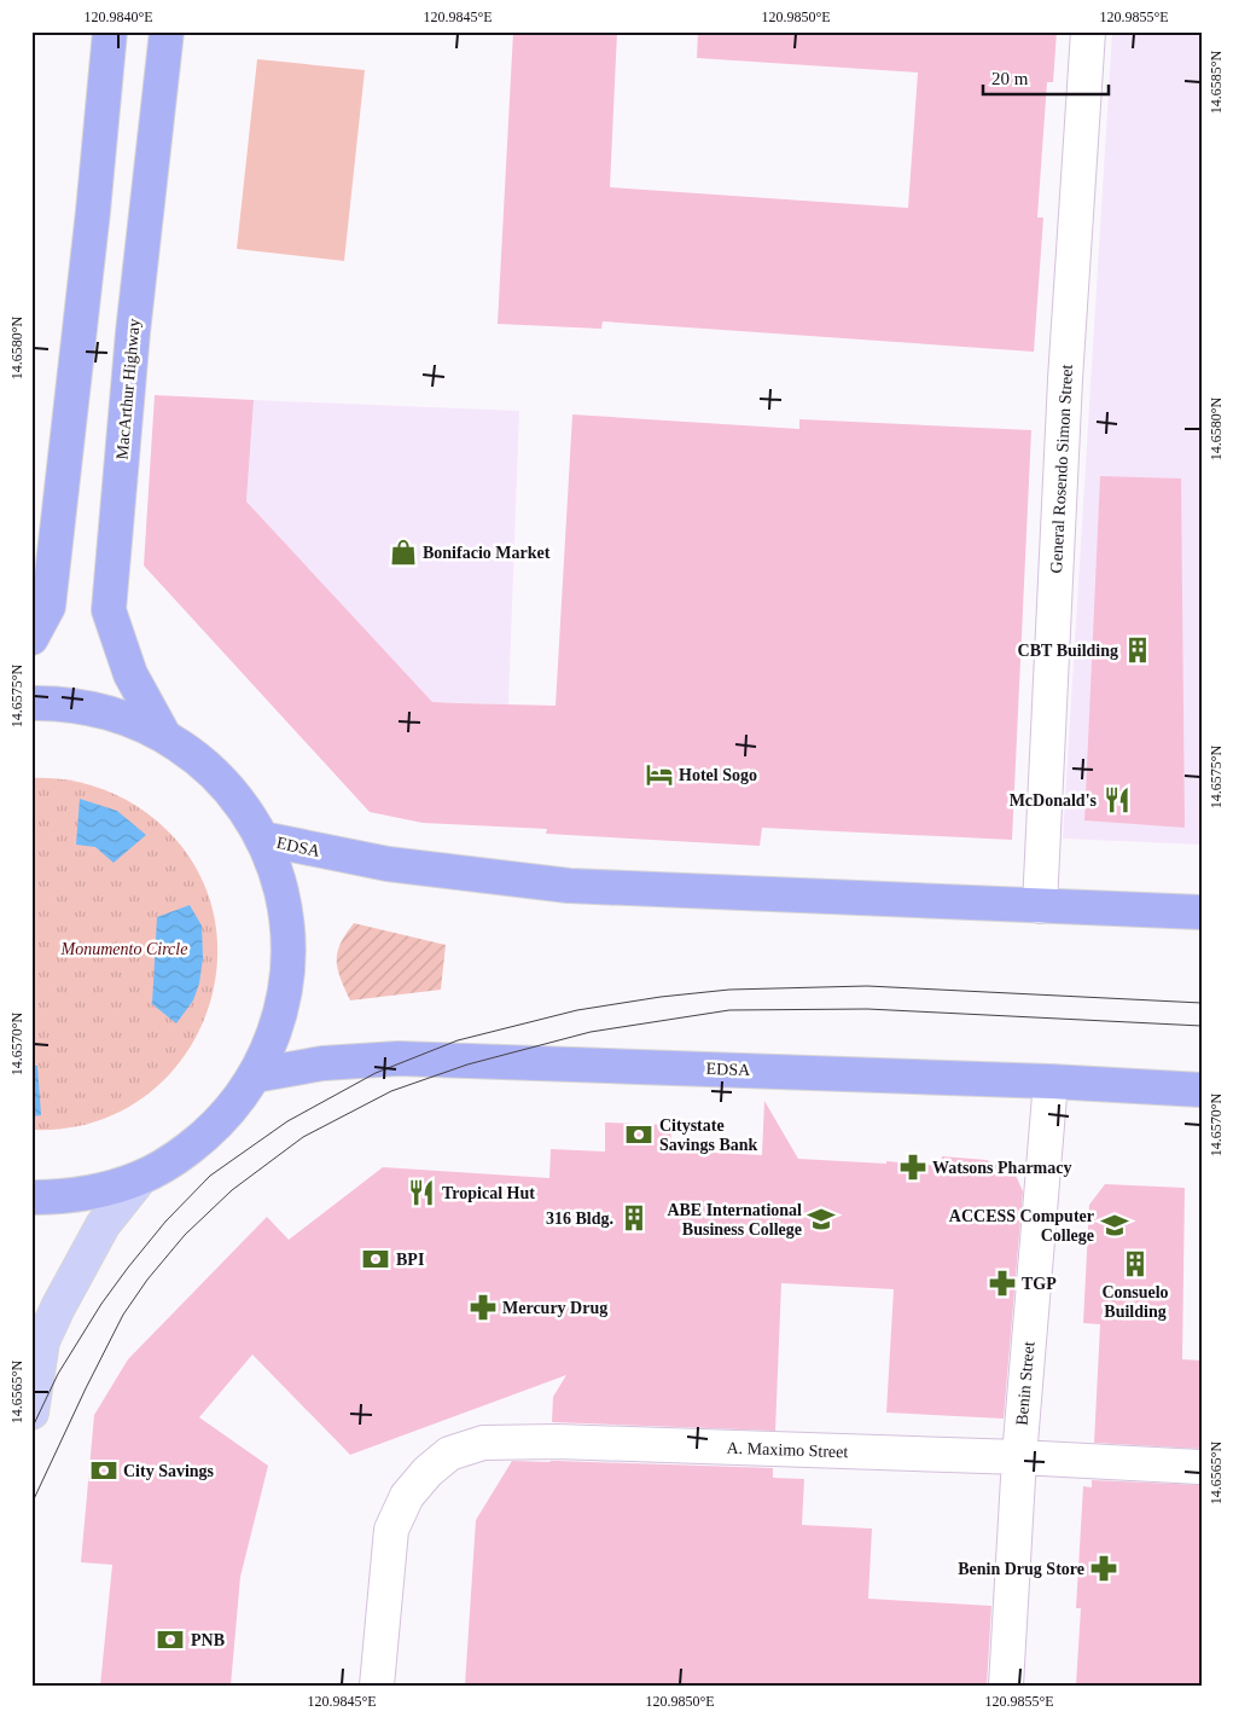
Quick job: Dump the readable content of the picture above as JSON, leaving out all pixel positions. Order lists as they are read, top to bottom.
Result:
{
  "streets": {
    "highway": ["MacArthur Highway", "EDSA"],
    "street": ["General Rosendo Simon Street", "Benin Street", "A. Maximo Street"]
  },
  "crossings": [
    ["General Rosendo Simon Street", "EDSA"],
    ["EDSA", "Benin Street"],
    ["Benin Street", "A. Maximo Street"]
  ],
  "parks": ["Monumento Circle"],
  "places": {
    "shop": ["Bonifacio Market"],
    "building": ["CBT Building", "316 Bldg.", "Consuelo Building"],
    "hotel": ["Hotel Sogo"],
    "restaurant": ["McDonald's", "Tropical Hut"],
    "bank": [
      "Citystate Savings Bank",
      "BPI",
      "City Savings",
      "PNB"
    ],
    "pharmacy": [
      "Watsons Pharmacy",
      "TGP",
      "Mercury Drug",
      "Benin Drug Store"
    ],
    "school or university": ["ABE International Business College", "ACCESS Computer College"]
  },
  "scale_bar": "20 m",
  "coordinates": [
    "120.9840°E",
    "120.9845°E",
    "120.9850°E",
    "120.9855°E",
    "14.6585°N",
    "14.6580°N",
    "14.6575°N",
    "14.6570°N",
    "14.6565°N"
  ]
}
